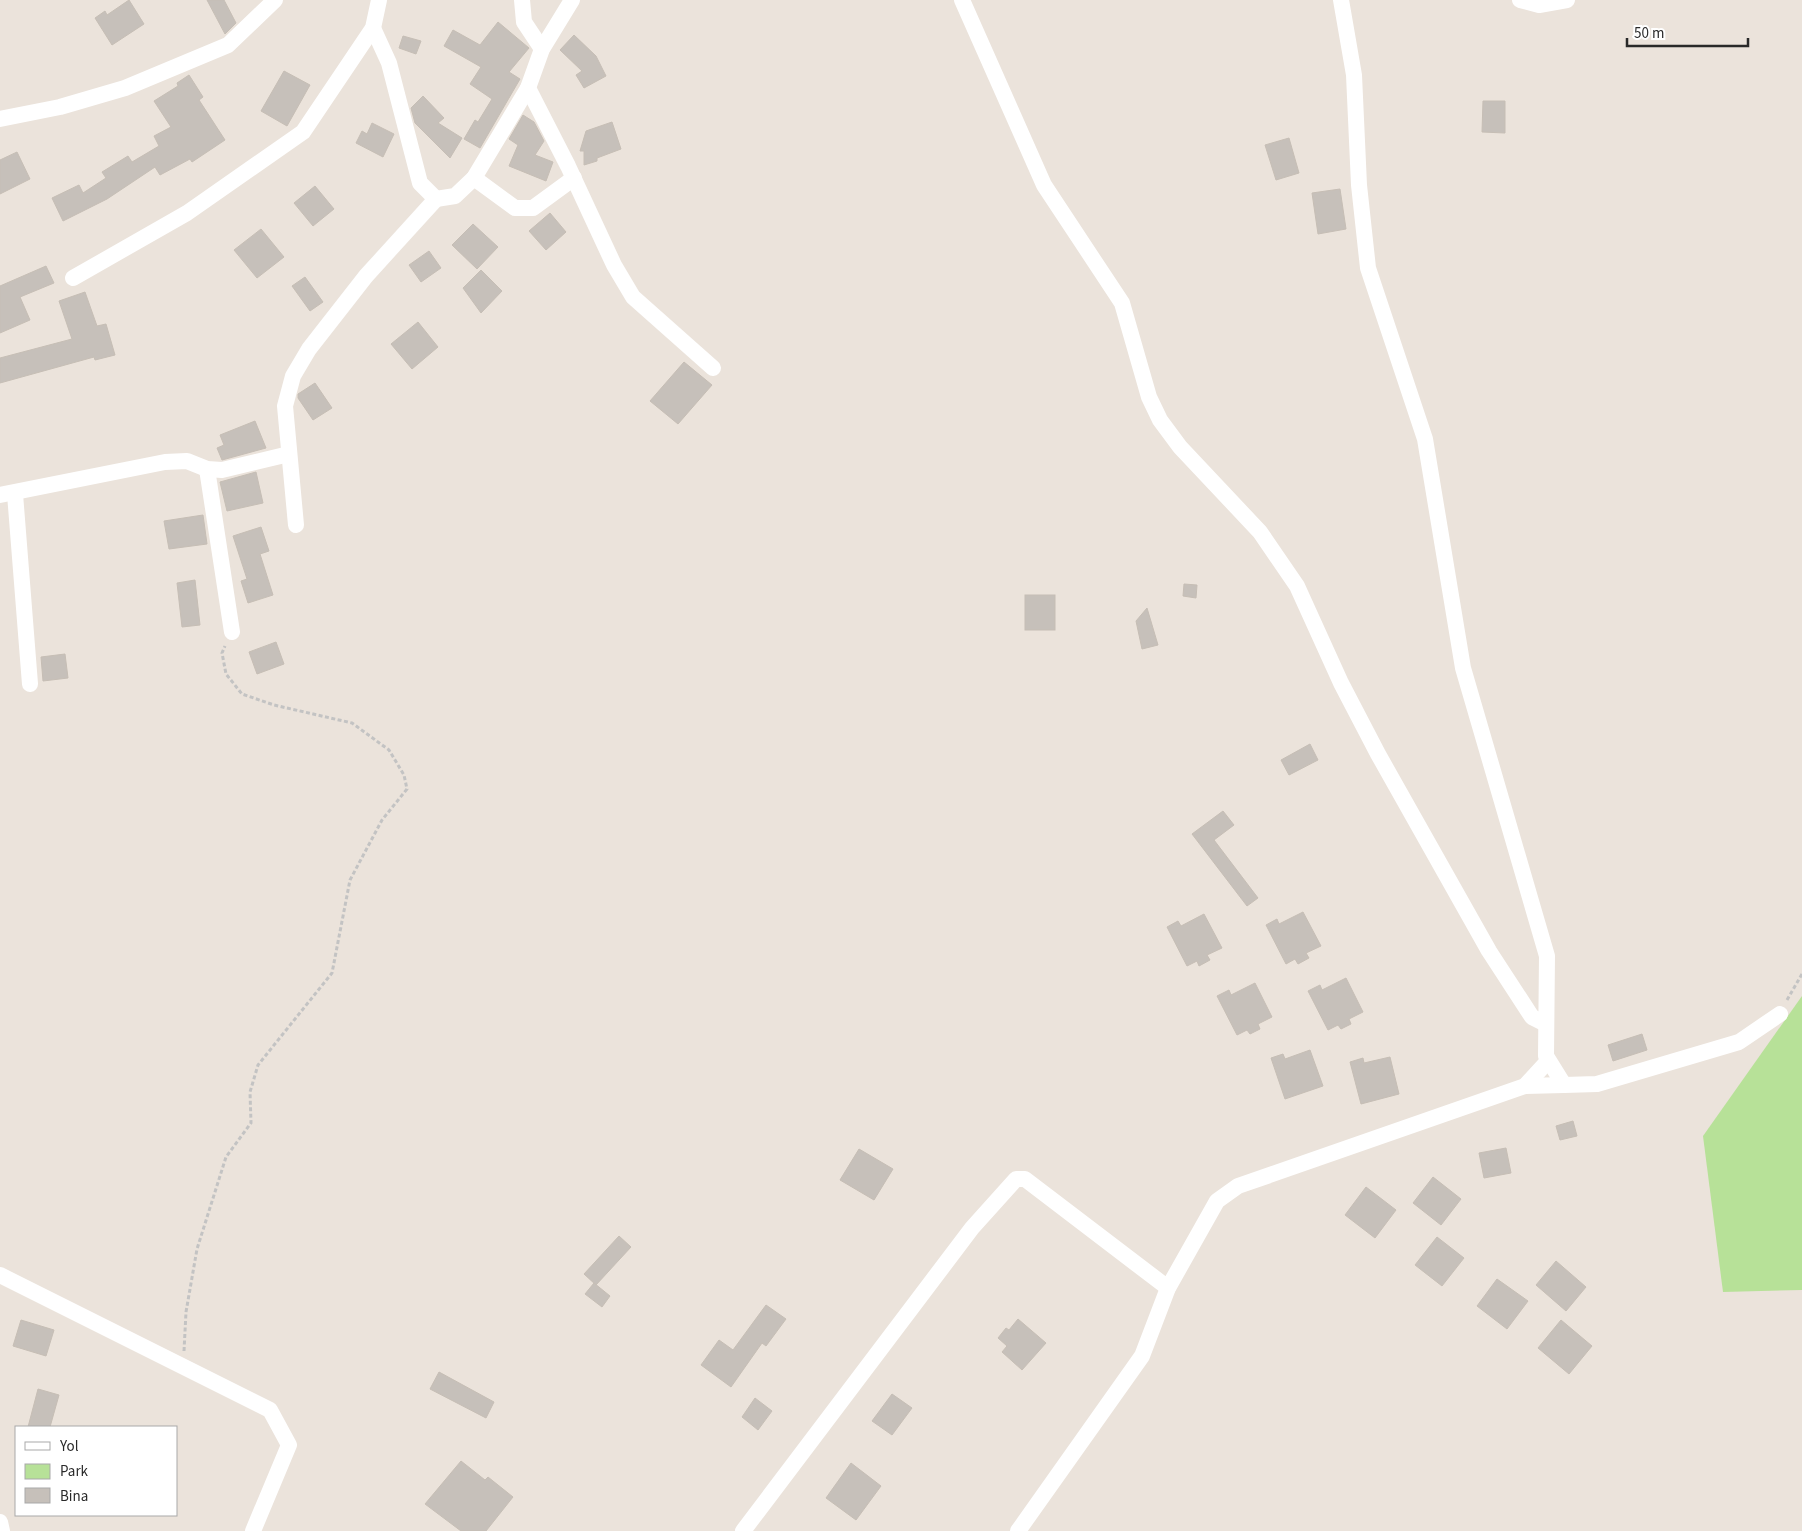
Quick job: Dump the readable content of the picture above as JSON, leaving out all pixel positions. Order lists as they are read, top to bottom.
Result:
{
  "legend": ["Yol", "Park", "Bina"],
  "scale_bar": "50 m"
}
